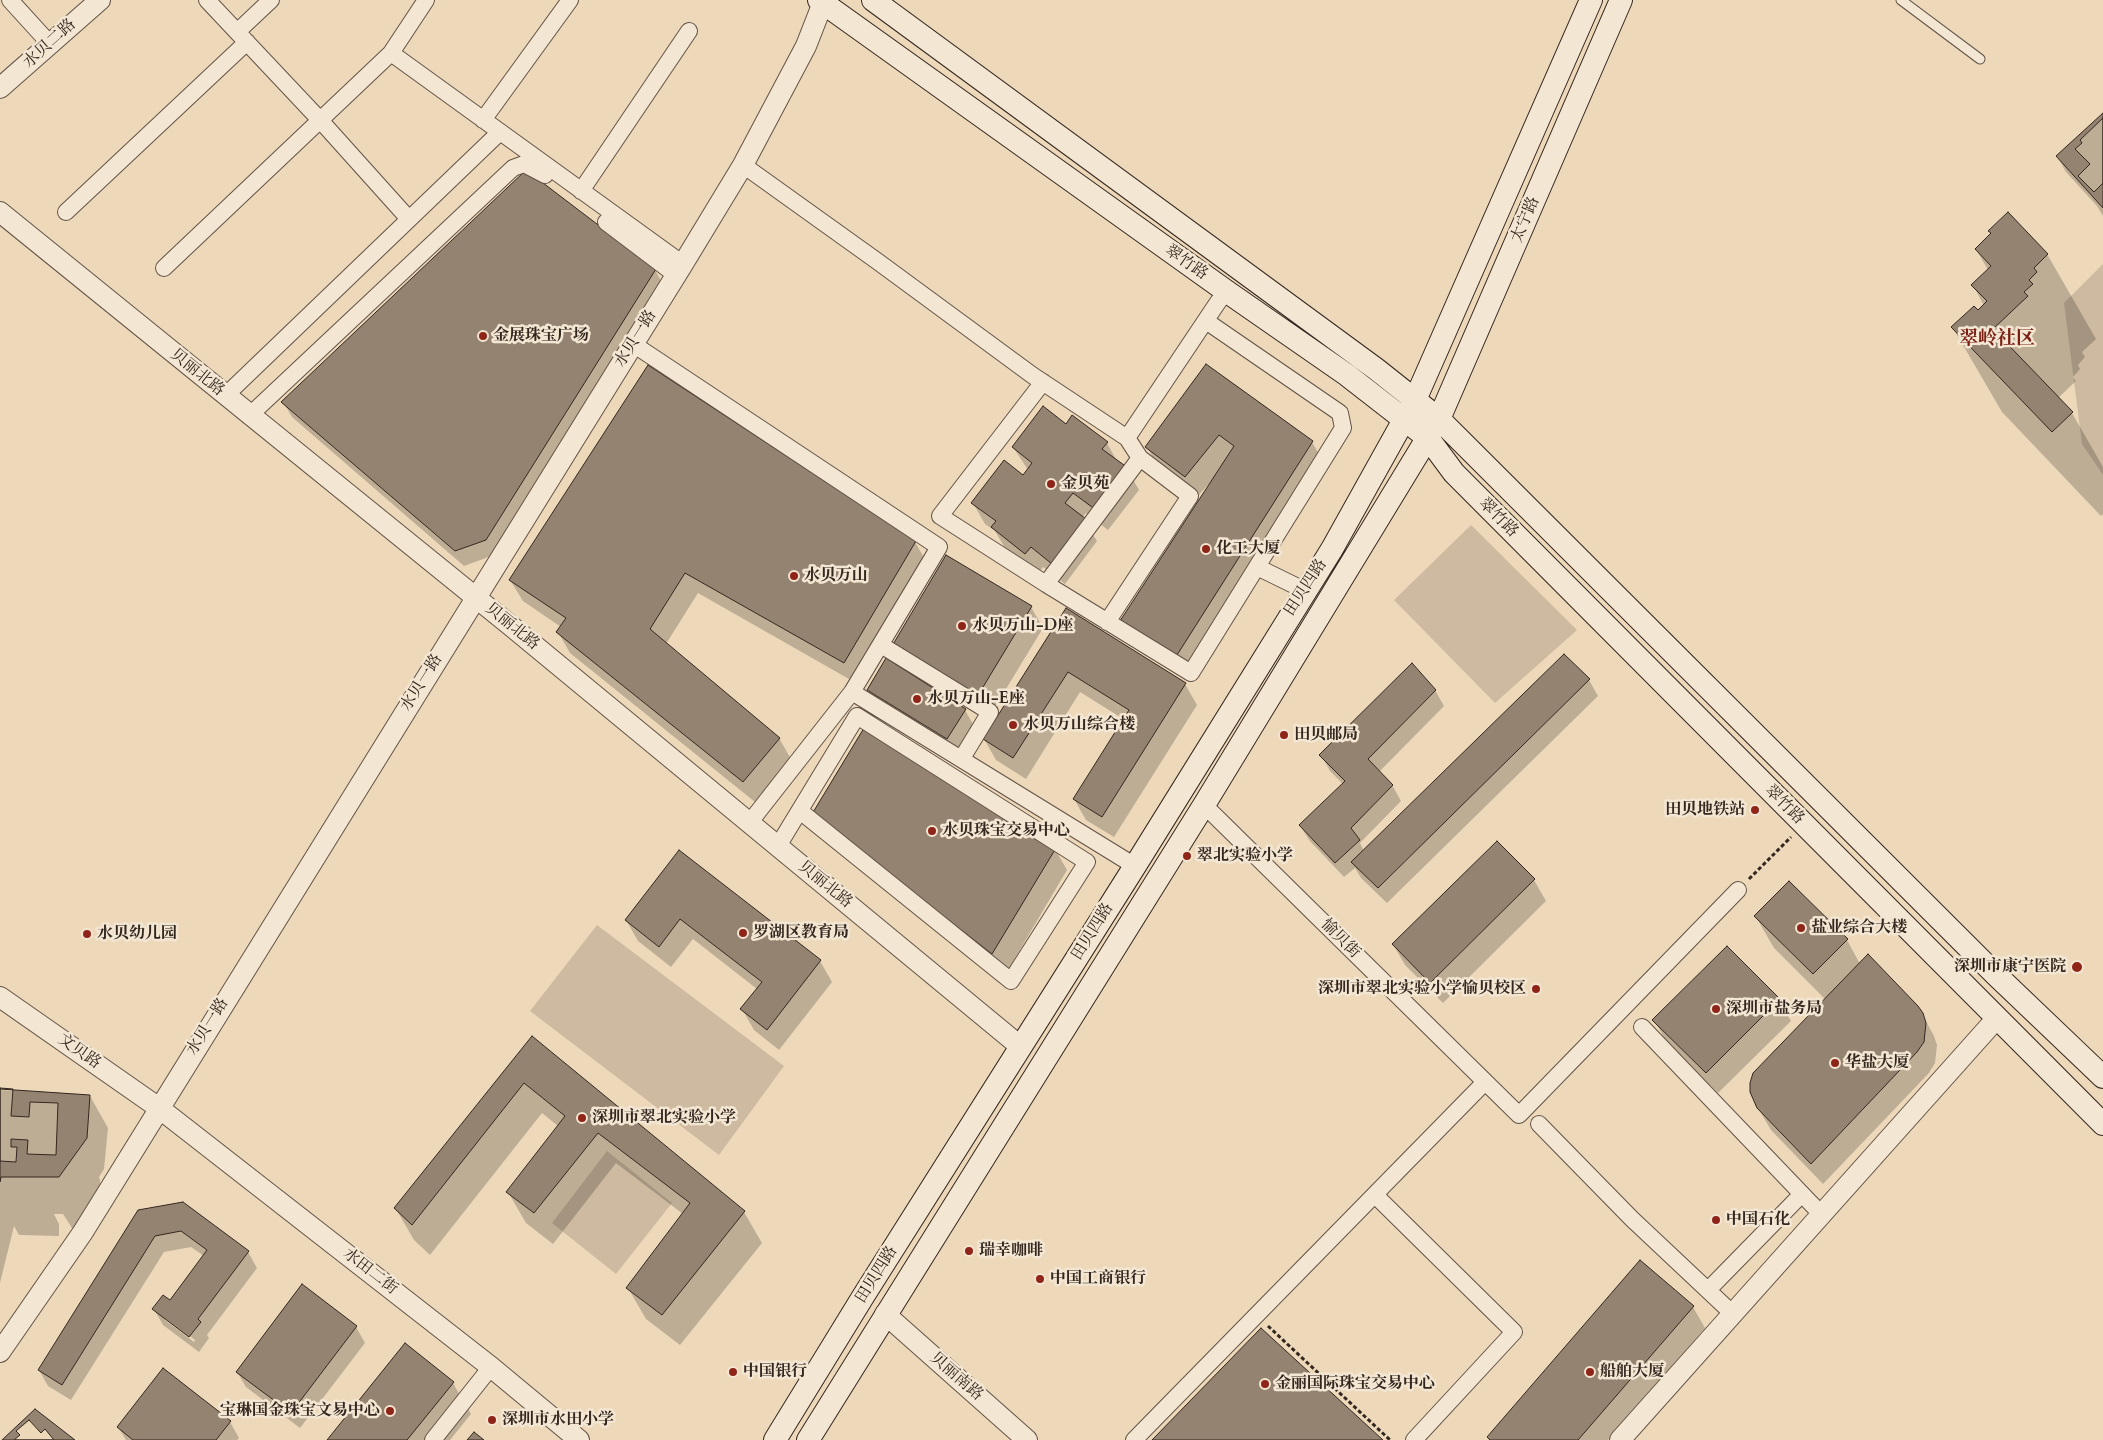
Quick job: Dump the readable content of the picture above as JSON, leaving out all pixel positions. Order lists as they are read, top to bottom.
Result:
{
  "streets": {
    "main road": ["太宁路", "翠竹路", "田贝四路"],
    "street": [
      "水贝二路",
      "水贝一路",
      "贝丽北路",
      "愉贝街",
      "文贝路",
      "水田二街",
      "贝丽南路"
    ]
  },
  "crossings": [
    ["太宁路", "翠竹路"],
    ["太宁路", "田贝四路"],
    ["翠竹路", "水贝一路"],
    ["翠竹路", "田贝四路"],
    ["水贝一路", "贝丽北路"],
    ["水贝一路", "文贝路"],
    ["水贝一路", "水田二街"],
    ["贝丽北路", "田贝四路"],
    ["田贝四路", "愉贝街"],
    ["田贝四路", "贝丽南路"],
    ["文贝路", "水田二街"]
  ],
  "districts": ["翠岭社区"],
  "places": [
    "金展珠宝广场",
    "金贝苑",
    "化工大厦",
    "水贝万山",
    "水贝万山-D座",
    "水贝万山-E座",
    "水贝万山综合楼",
    "田贝邮局",
    "田贝地铁站",
    "水贝珠宝交易中心",
    "翠北实验小学",
    "盐业综合大楼",
    "罗湖区教育局",
    "水贝幼儿园",
    "深圳市康宁医院",
    "深圳市翠北实验小学愉贝校区",
    "深圳市盐务局",
    "华盐大厦",
    "深圳市翠北实验小学",
    "中国石化",
    "瑞幸咖啡",
    "中国工商银行",
    "中国银行",
    "船舶大厦",
    "金丽国际珠宝交易中心",
    "宝琳国金珠宝文易中心",
    "深圳市水田小学"
  ]
}
